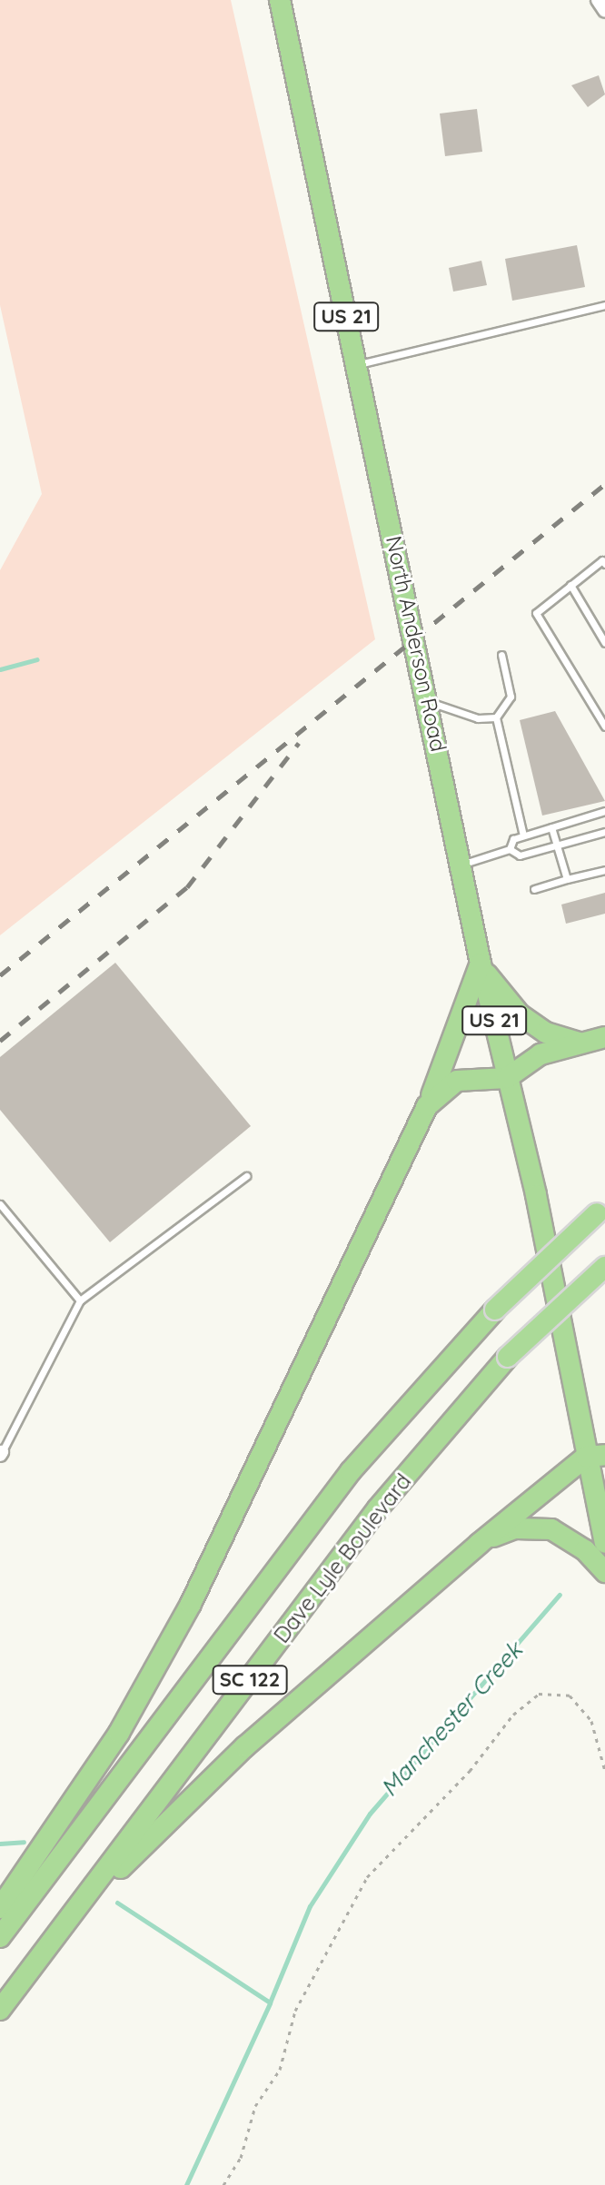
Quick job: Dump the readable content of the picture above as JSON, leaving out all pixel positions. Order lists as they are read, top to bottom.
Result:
{
  "streets": {
    "main road": [
      "US 21",
      "North Anderson Road",
      "Dave Lyle Boulevard",
      "SC 122"
    ]
  },
  "crossings": [
    ["US 21", "North Anderson Road"]
  ],
  "water": ["Manchester Creek"]
}
